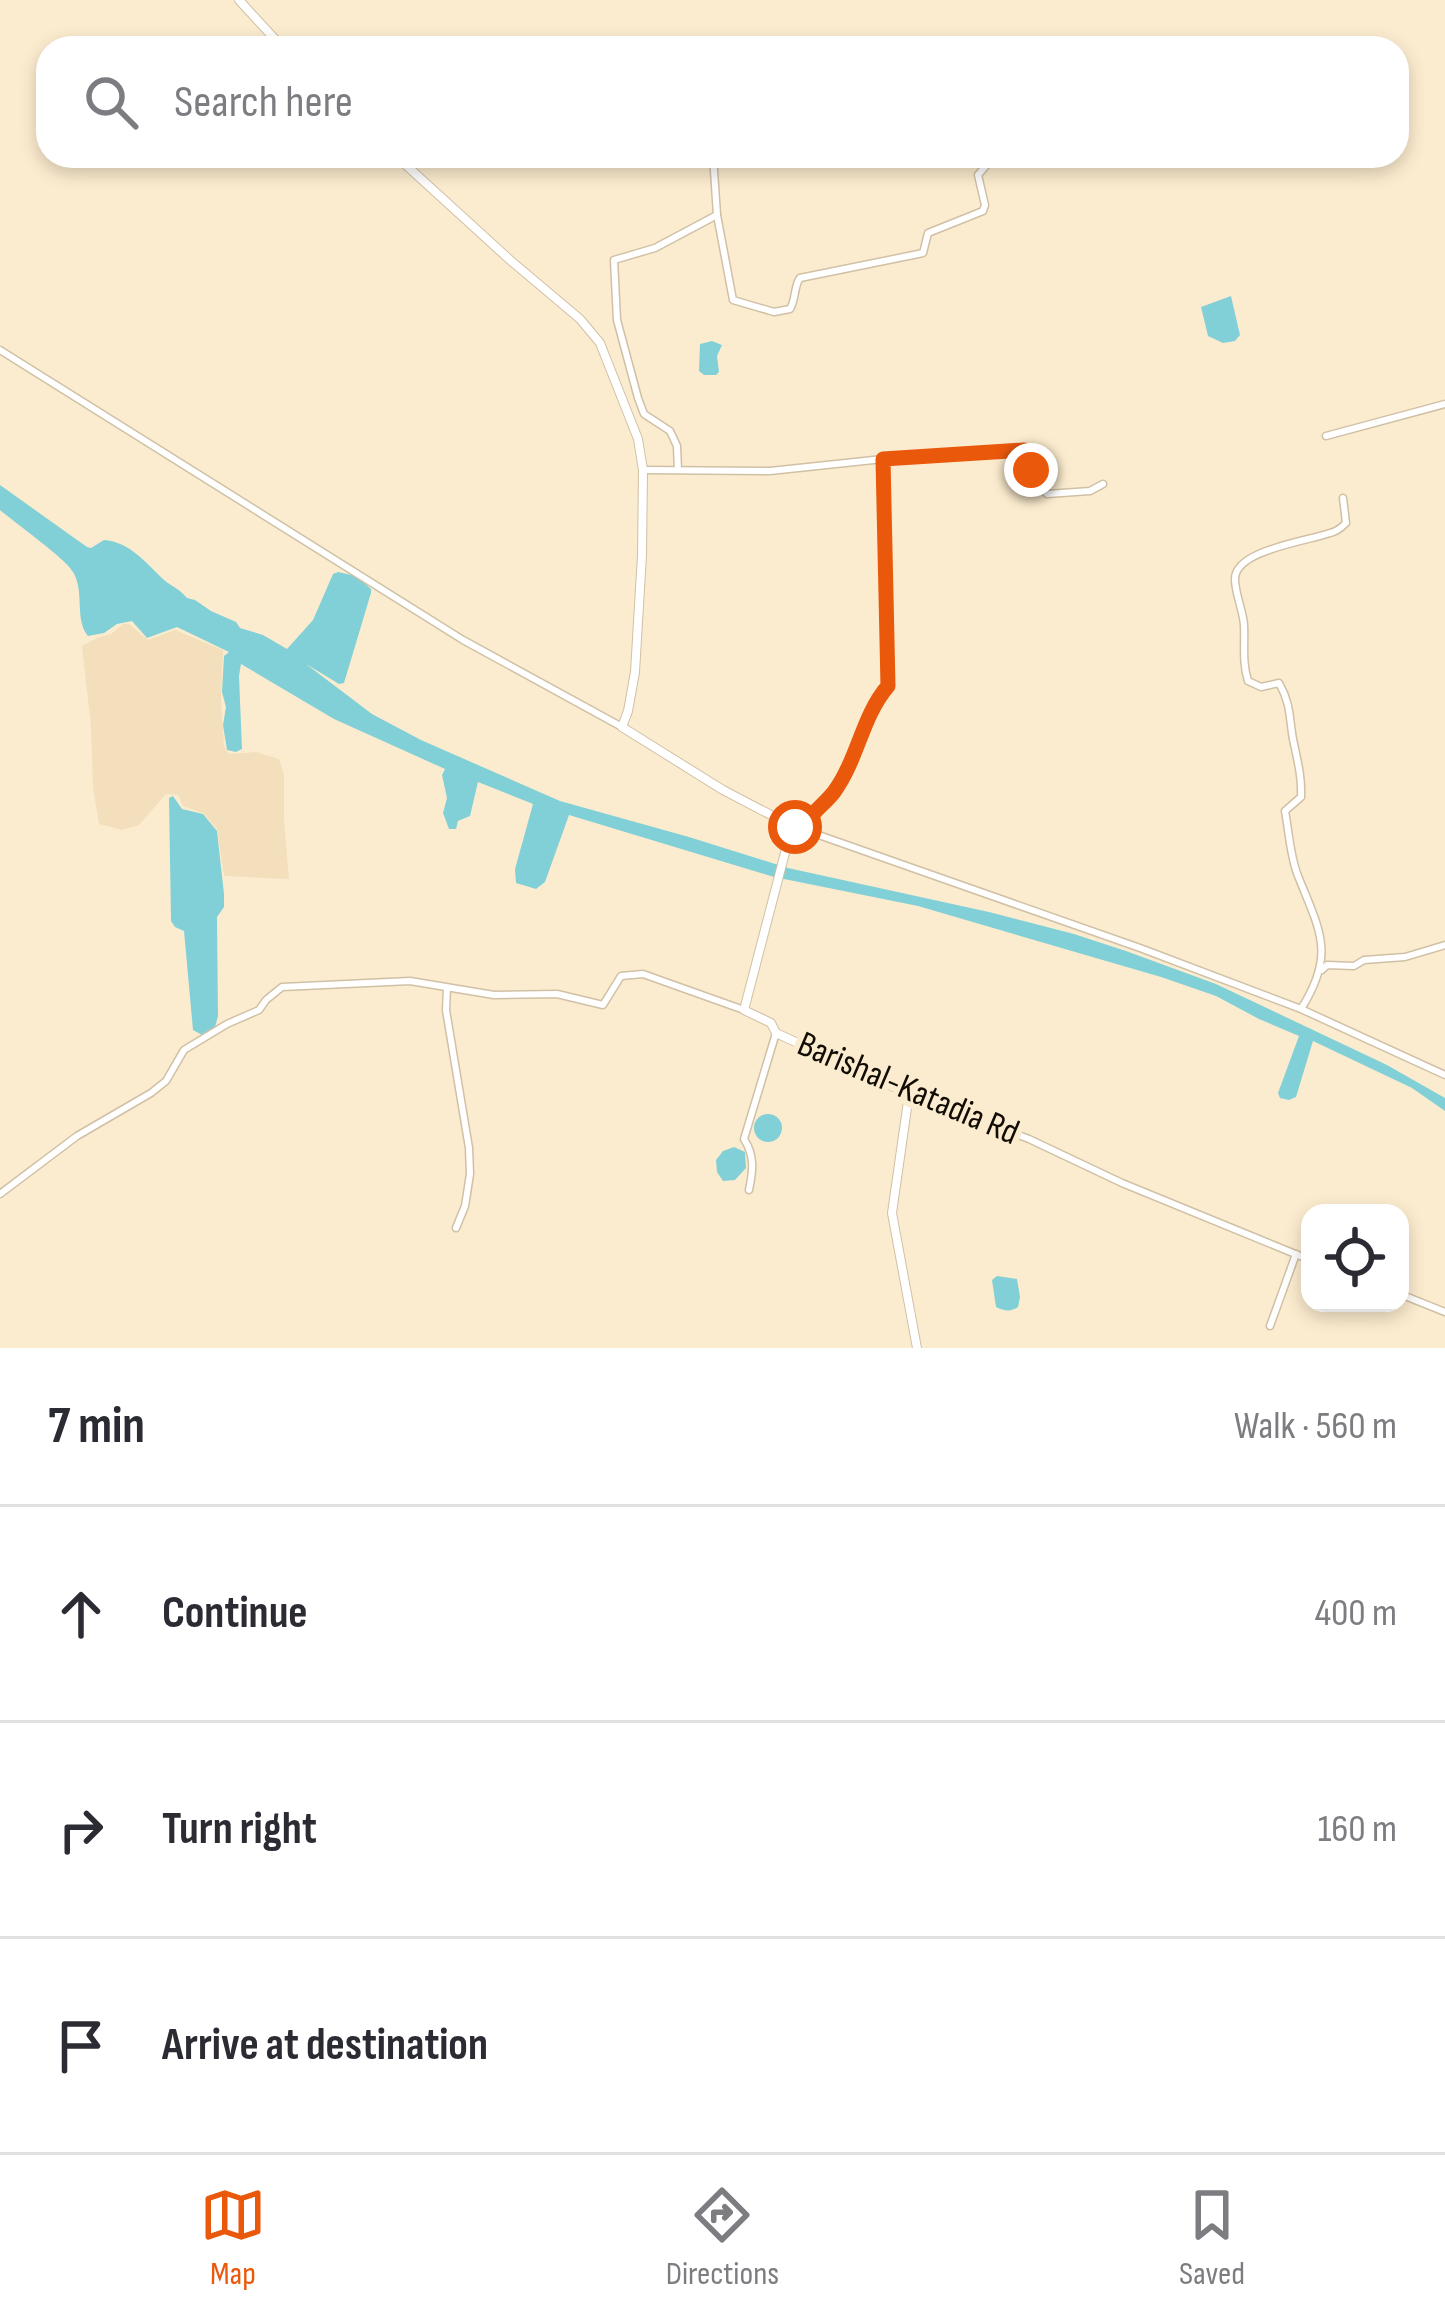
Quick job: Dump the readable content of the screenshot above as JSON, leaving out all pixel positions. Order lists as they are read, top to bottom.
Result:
{
  "streets": {
    "main road": ["Barishal-Katadia Rd"]
  },
  "page": {
    "search": "Search here",
    "heading": ["7 min", "Walk · 560 m"],
    "list": [
      ["Continue", "400 m"],
      ["Turn right", "160 m"],
      "Arrive at destination"
    ],
    "nav": ["Map", "Directions", "Saved"]
  }
}
